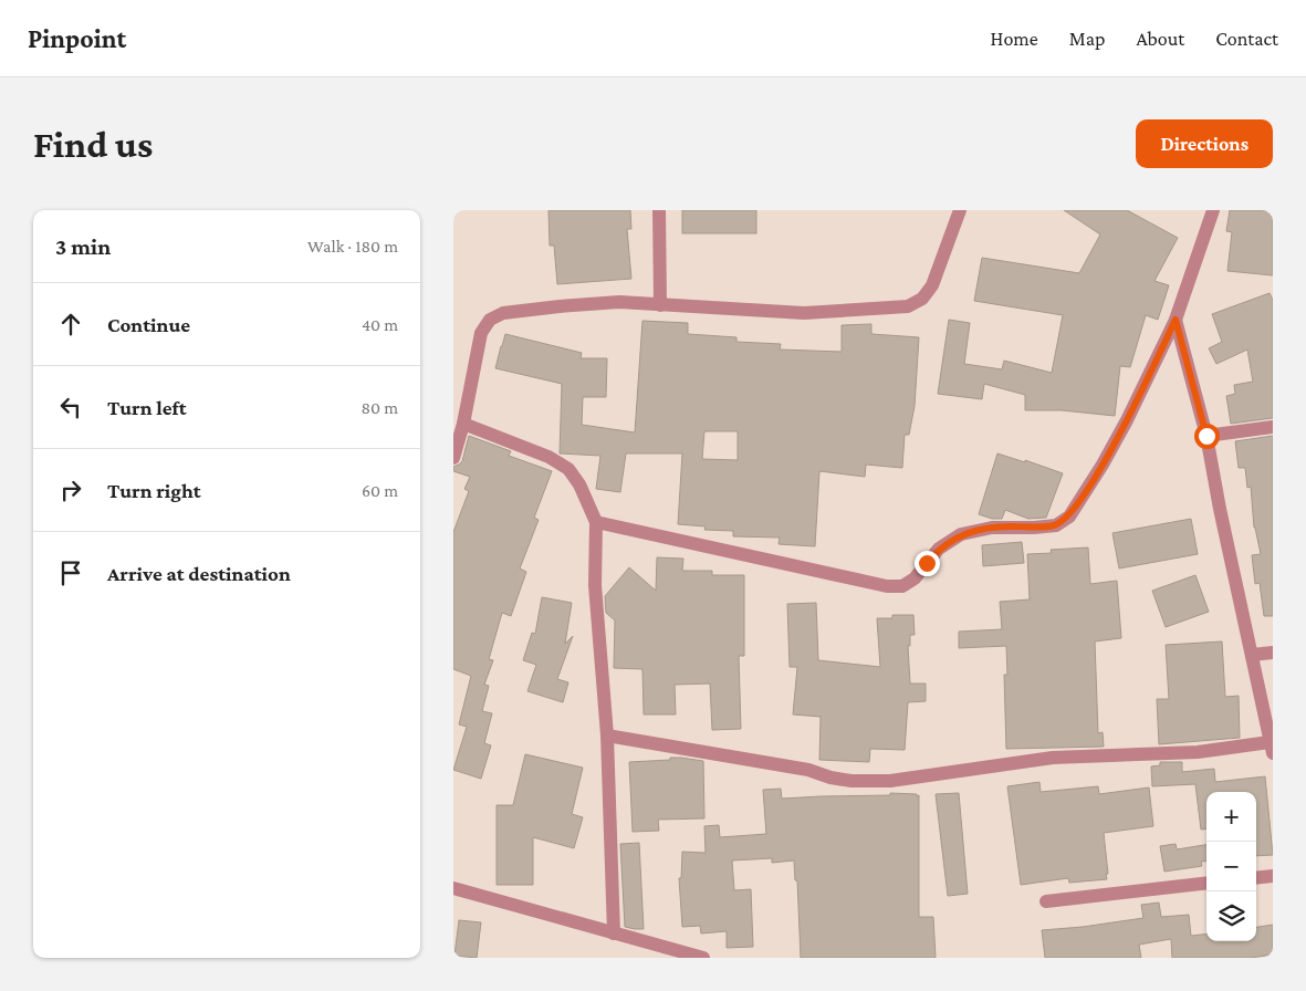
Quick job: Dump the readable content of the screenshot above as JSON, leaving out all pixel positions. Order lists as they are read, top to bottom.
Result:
{
  "page": {
    "header": "Pinpoint",
    "nav": [
      "Home",
      "Map",
      "About",
      "Contact"
    ],
    "buttons": "Directions",
    "title": "Find us",
    "heading": ["3 min", "Walk · 180 m"],
    "list": [
      ["Continue", "40 m"],
      ["Turn left", "80 m"],
      ["Turn right", "60 m"],
      "Arrive at destination"
    ],
    "map_buttons": ["+", "−"]
  }
}
